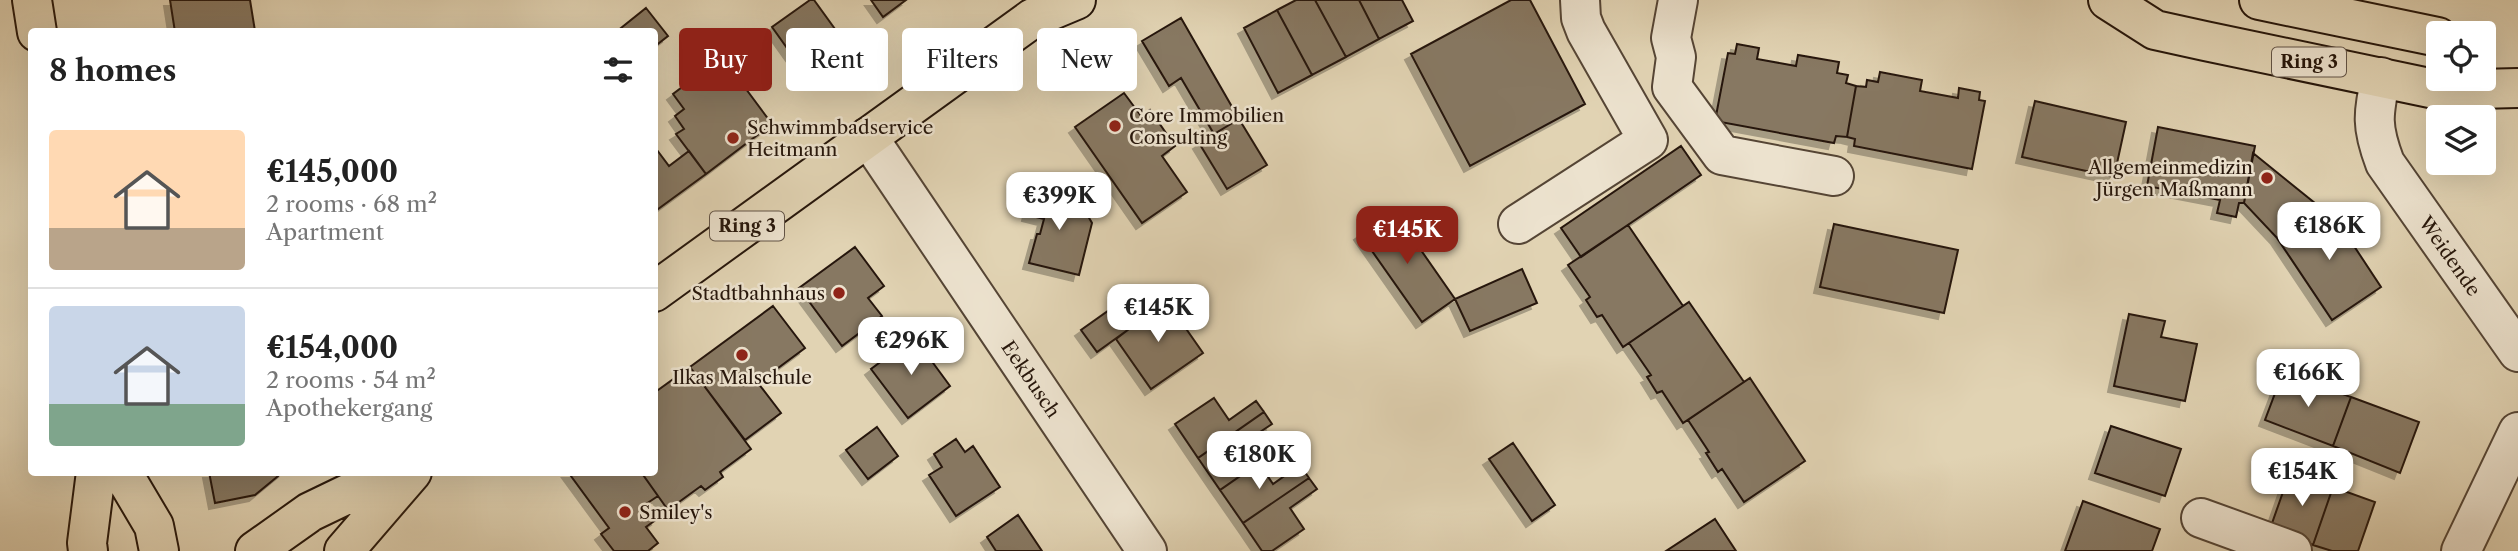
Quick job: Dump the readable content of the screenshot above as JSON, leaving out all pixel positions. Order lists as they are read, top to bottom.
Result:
{
  "streets": {
    "main road": ["Ring 3"],
    "street": ["Weidende", "Eekbusch"]
  },
  "crossings": [
    ["Ring 3", "Weidende"],
    ["Ring 3", "Eekbusch"]
  ],
  "places": [
    "Core Immobilien Consulting",
    "Schwimmbadservice Heitmann",
    "Allgemeinmedizin Jürgen Maßmann",
    "Stadtbahnhaus",
    "Ilkas Malschule",
    "Smiley's"
  ],
  "page": {
    "chip": [
      "Buy",
      "Rent",
      "Filters",
      "New"
    ],
    "heading": "8 homes",
    "list": [
      {
        "name": "€145,000",
        "note": "2 rooms · 68 m² · Apartment"
      },
      {
        "name": "€154,000",
        "note": "2 rooms · 54 m² · Apothekergang"
      }
    ],
    "price": [
      "€399K",
      "€186K",
      "€145K",
      "€145K",
      "€296K",
      "€166K",
      "€180K",
      "€154K"
    ]
  }
}
